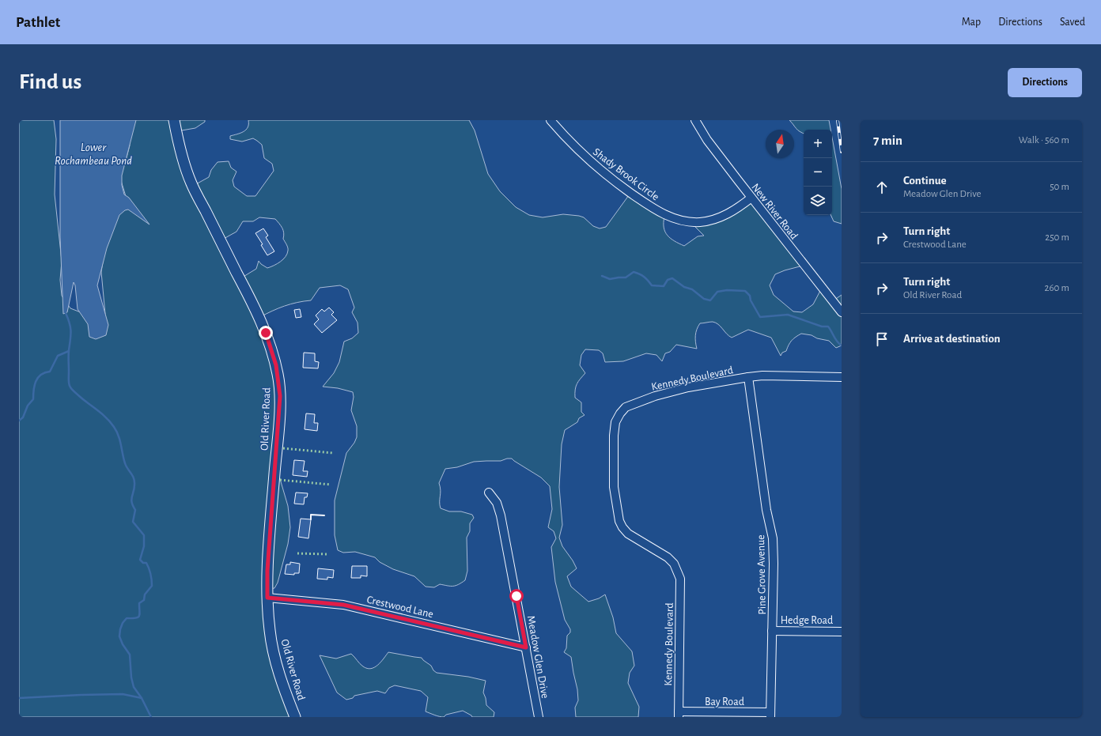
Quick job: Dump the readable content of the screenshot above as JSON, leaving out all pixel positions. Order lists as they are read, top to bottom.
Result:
{
  "streets": {
    "main road": ["Old River Road"],
    "street": [
      "Shady Brook Circle",
      "New River Road",
      "Kennedy Boulevard",
      "Pine Grove Avenue",
      "Crestwood Lane",
      "Hedge Road",
      "Meadow Glen Drive",
      "Bay Road"
    ]
  },
  "crossings": [
    ["Shady Brook Circle", "New River Road"],
    ["Kennedy Boulevard", "Pine Grove Avenue"],
    ["Kennedy Boulevard", "Bay Road"],
    ["Old River Road", "Crestwood Lane"],
    ["Pine Grove Avenue", "Hedge Road"],
    ["Pine Grove Avenue", "Bay Road"],
    ["Crestwood Lane", "Meadow Glen Drive"]
  ],
  "water": ["Lower Rochambeau Pond"],
  "north": "top",
  "page": {
    "header": "Pathlet",
    "nav": ["Map", "Directions", "Saved"],
    "buttons": "Directions",
    "title": "Find us",
    "heading": ["7 min", "Walk · 560 m"],
    "map_buttons": ["+", "−"],
    "list": [
      ["Continue", "Meadow Glen Drive", "50 m"],
      ["Turn right", "Crestwood Lane", "250 m"],
      ["Turn right", "Old River Road", "260 m"],
      "Arrive at destination"
    ]
  }
}
